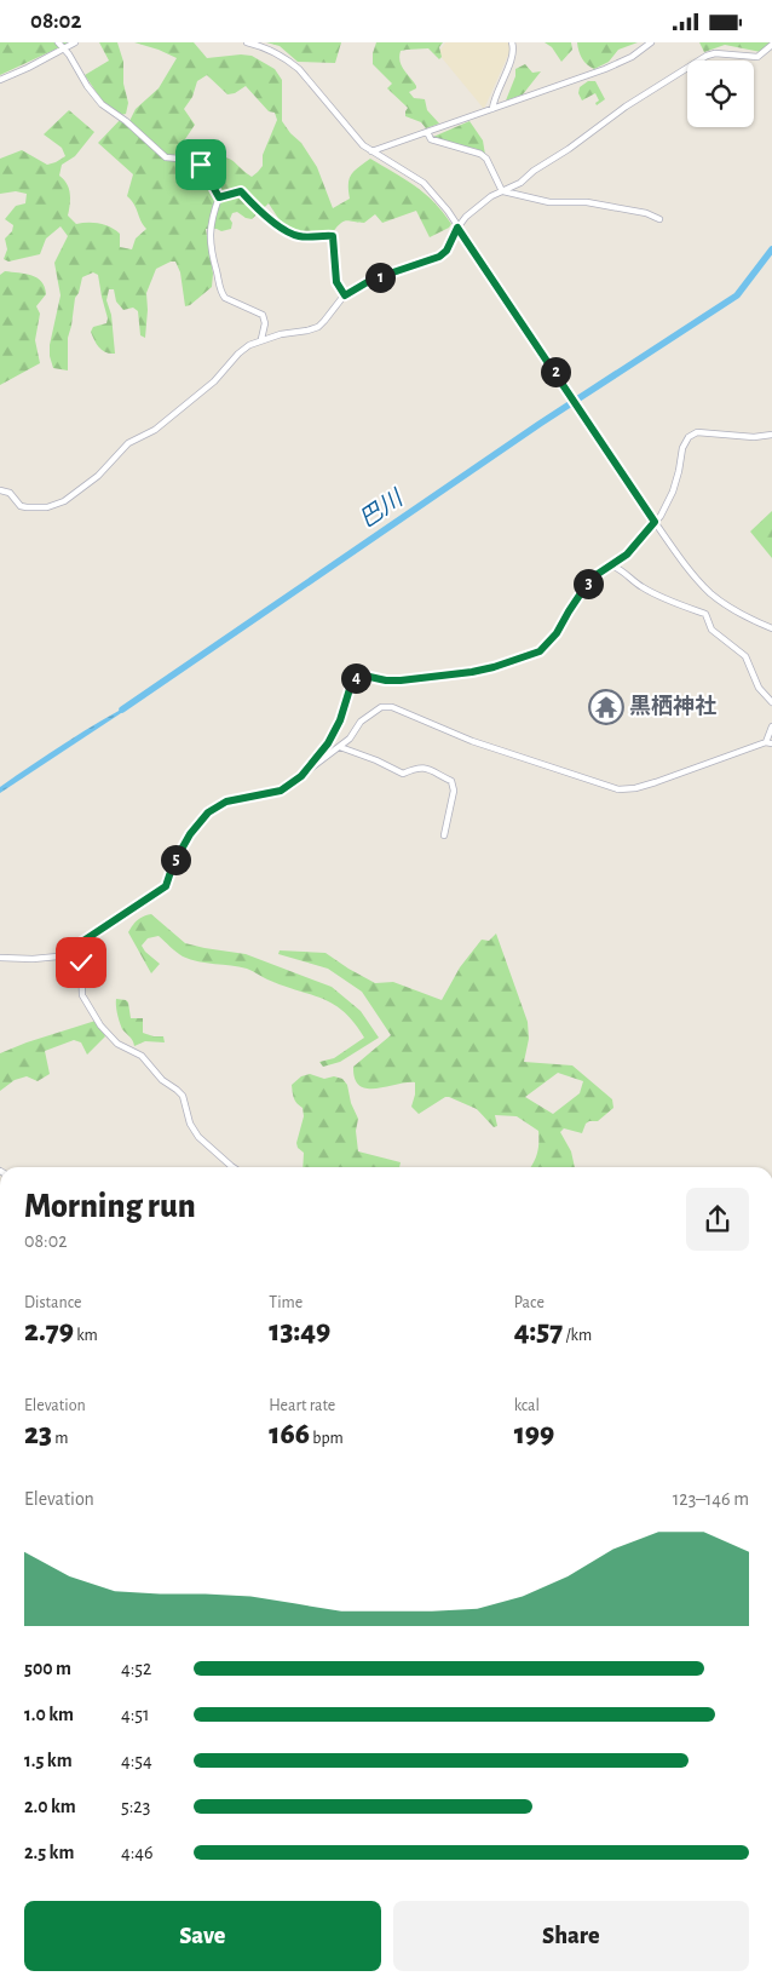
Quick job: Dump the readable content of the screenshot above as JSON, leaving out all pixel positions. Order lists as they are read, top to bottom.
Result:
{
  "water": ["巴川"],
  "places": {
    "temple": ["黒栖神社"]
  },
  "page": {
    "status": "08:02",
    "pins": [
      "1",
      "2",
      "3",
      "4",
      "5"
    ],
    "heading": ["Morning run", "08:02"],
    "stats": [
      ["Distance", "2.79 km"],
      ["Time", "13:49"],
      ["Pace", "4:57 /km"],
      ["Elevation", "23 m"],
      ["Heart rate", "166 bpm"],
      ["kcal", "199"]
    ],
    "chart": ["Elevation", "123–146 m"],
    "list": [
      {
        "name": "500 m",
        "note": "4:52"
      },
      {
        "name": "1.0 km",
        "note": "4:51"
      },
      {
        "name": "1.5 km",
        "note": "4:54"
      },
      {
        "name": "2.0 km",
        "note": "5:23"
      },
      {
        "name": "2.5 km",
        "note": "4:46"
      }
    ],
    "buttons": ["Save", "Share"]
  }
}
